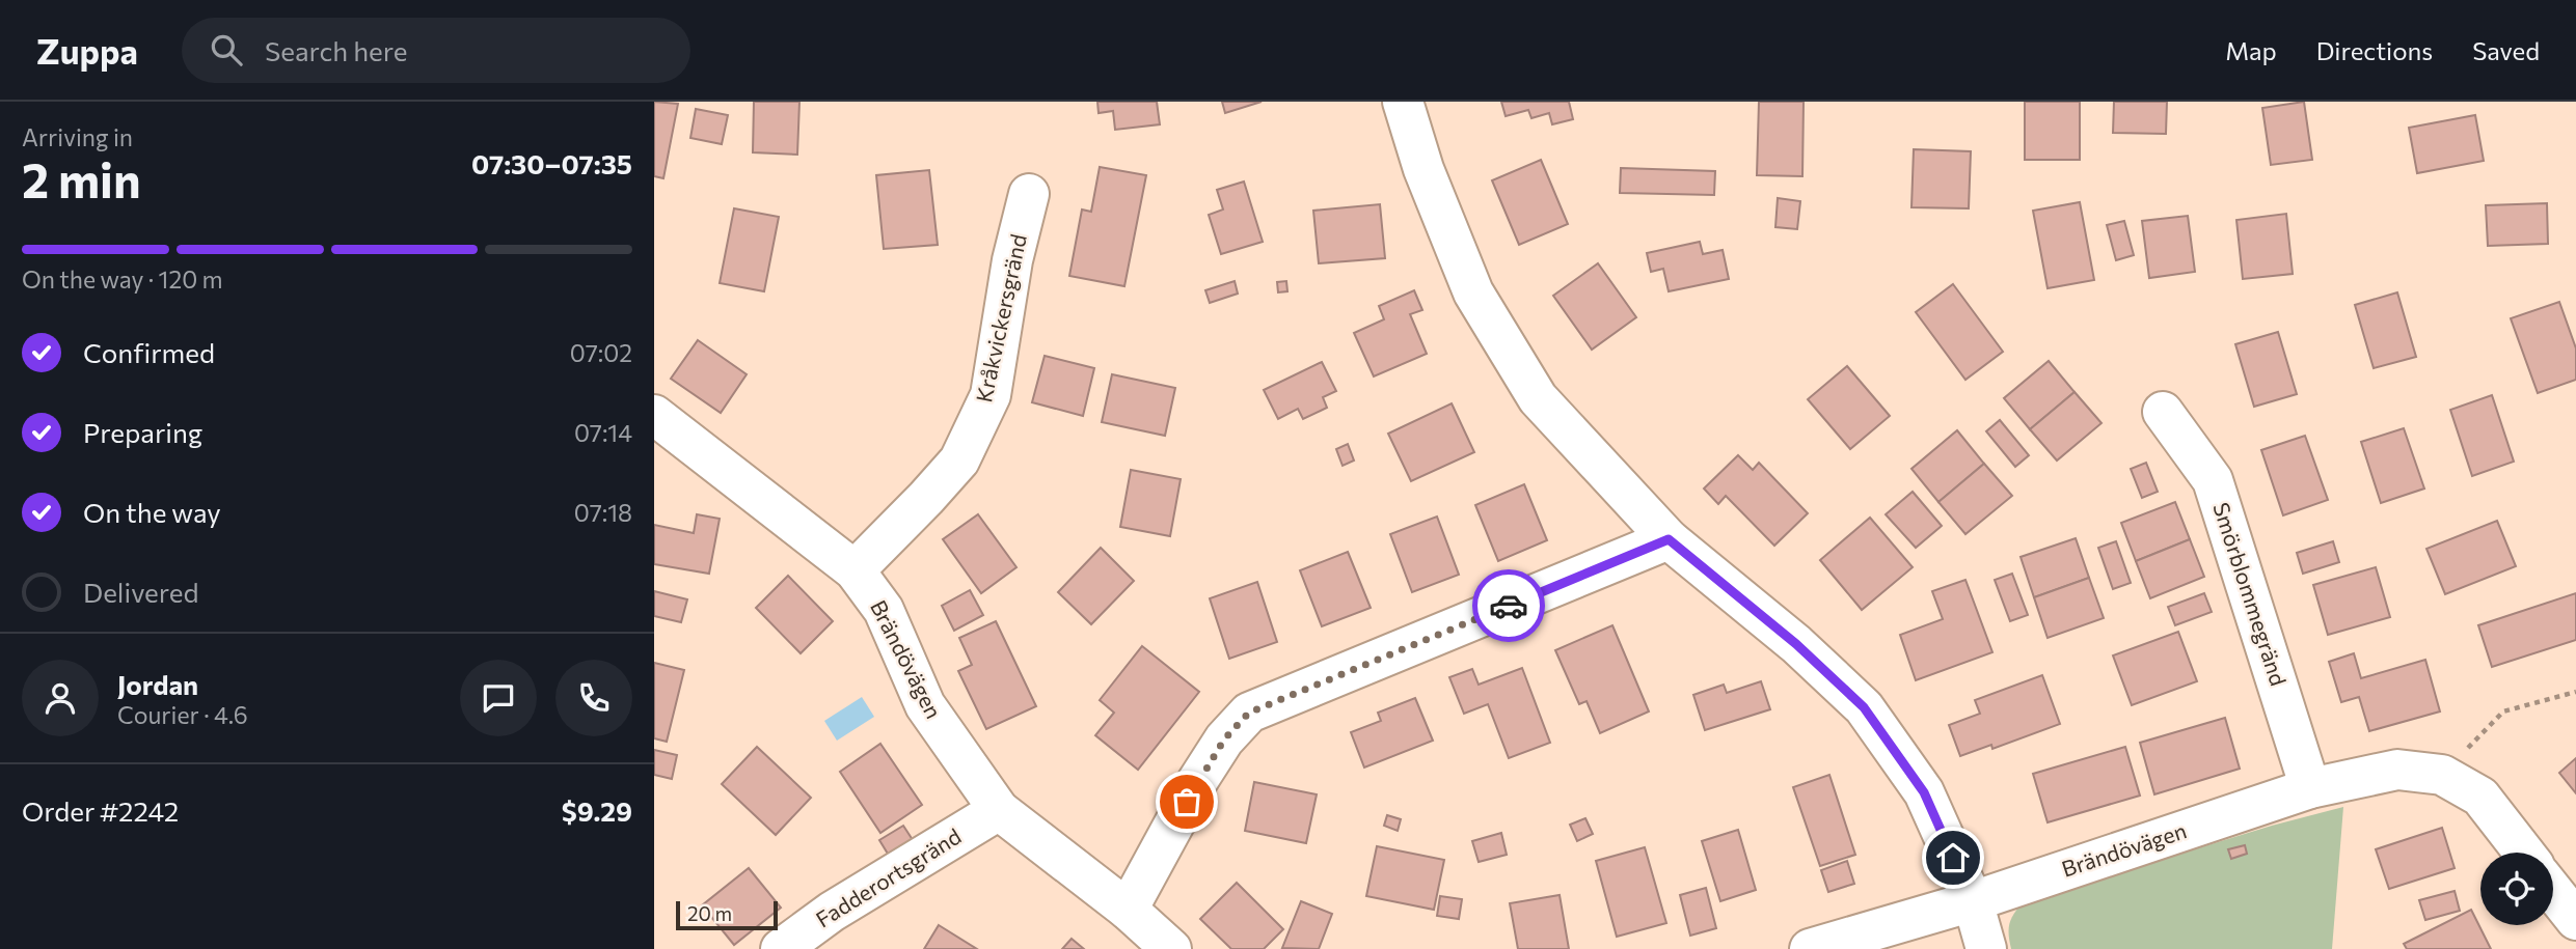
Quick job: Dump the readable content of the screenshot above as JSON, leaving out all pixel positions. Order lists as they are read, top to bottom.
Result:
{
  "streets": {
    "street": [
      "Kråkvickersgränd",
      "Smörblommegränd",
      "Brändövägen",
      "Fadderortsgränd"
    ]
  },
  "crossings": [
    ["Kråkvickersgränd", "Brändövägen"],
    ["Smörblommegränd", "Brändövägen"],
    ["Brändövägen", "Fadderortsgränd"]
  ],
  "scale_bar": "20 m",
  "page": {
    "header": "Zuppa",
    "search": "Search here",
    "nav": ["Map", "Directions", "Saved"],
    "heading": ["2 min", "Arriving in", "07:30–07:35"],
    "panel": [
      "Jordan",
      "Courier · 4.6",
      "Order #2242",
      "$9.29"
    ],
    "bar": "On the way · 120 m",
    "list": [
      ["Confirmed", "07:02"],
      ["Preparing", "07:14"],
      ["On the way", "07:18"],
      "Delivered"
    ],
    "scale": "20 m"
  }
}
